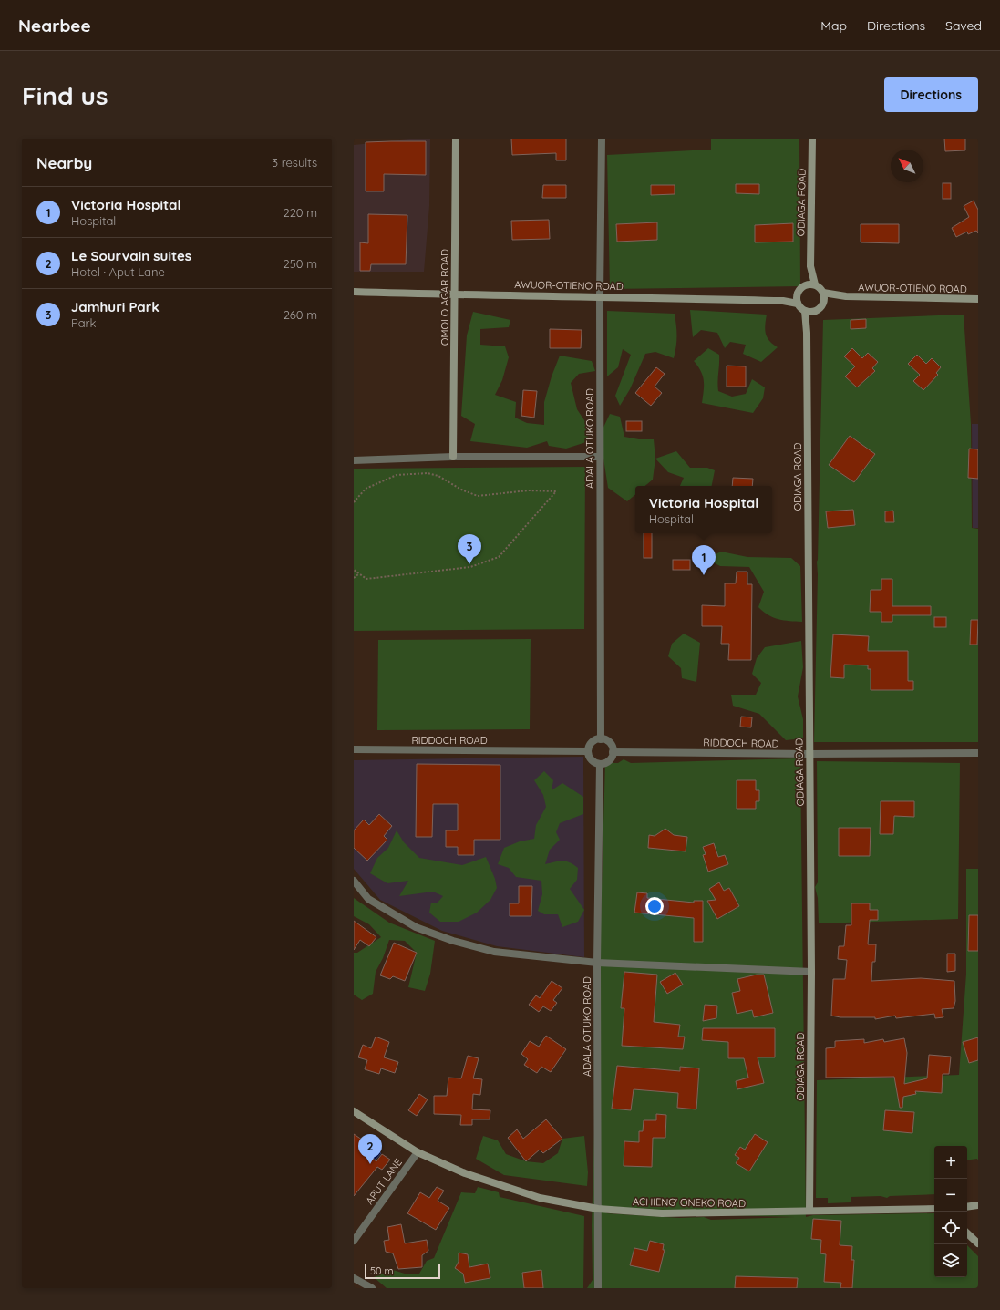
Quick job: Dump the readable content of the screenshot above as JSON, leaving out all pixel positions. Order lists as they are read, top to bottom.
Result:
{
  "streets": {
    "main road": [
      "ODIAGA ROAD",
      "AWUOR-OTIENO ROAD",
      "OMOLO AGAR ROAD",
      "ACHIENG' ONEKO ROAD"
    ],
    "street": ["ADALA OTUKO ROAD", "RIDDOCH ROAD", "APUT LANE"]
  },
  "crossings": [
    ["ODIAGA ROAD", "AWUOR-OTIENO ROAD"],
    ["ODIAGA ROAD", "RIDDOCH ROAD"],
    ["ODIAGA ROAD", "ACHIENG' ONEKO ROAD"],
    ["AWUOR-OTIENO ROAD", "OMOLO AGAR ROAD"],
    ["AWUOR-OTIENO ROAD", "ADALA OTUKO ROAD"],
    ["ADALA OTUKO ROAD", "RIDDOCH ROAD"],
    ["ADALA OTUKO ROAD", "ACHIENG' ONEKO ROAD"],
    ["APUT LANE", "ACHIENG' ONEKO ROAD"]
  ],
  "scale_bar": "50 m",
  "north": "top left",
  "page": {
    "header": "Nearbee",
    "nav": ["Map", "Directions", "Saved"],
    "buttons": "Directions",
    "title": "Find us",
    "heading": ["Nearby", "3 results"],
    "list": [
      {
        "mark": "1",
        "name": "Victoria Hospital",
        "note": "Hospital",
        "value": "220 m"
      },
      {
        "mark": "2",
        "name": "Le Sourvain suites",
        "note": "Hotel · Aput Lane",
        "value": "250 m"
      },
      {
        "mark": "3",
        "name": "Jamhuri Park",
        "note": "Park",
        "value": "260 m"
      }
    ],
    "popup": ["Victoria Hospital", "Hospital"],
    "pins": ["3", "1", "2"],
    "map_buttons": ["+", "−"],
    "scale": "50 m"
  }
}
